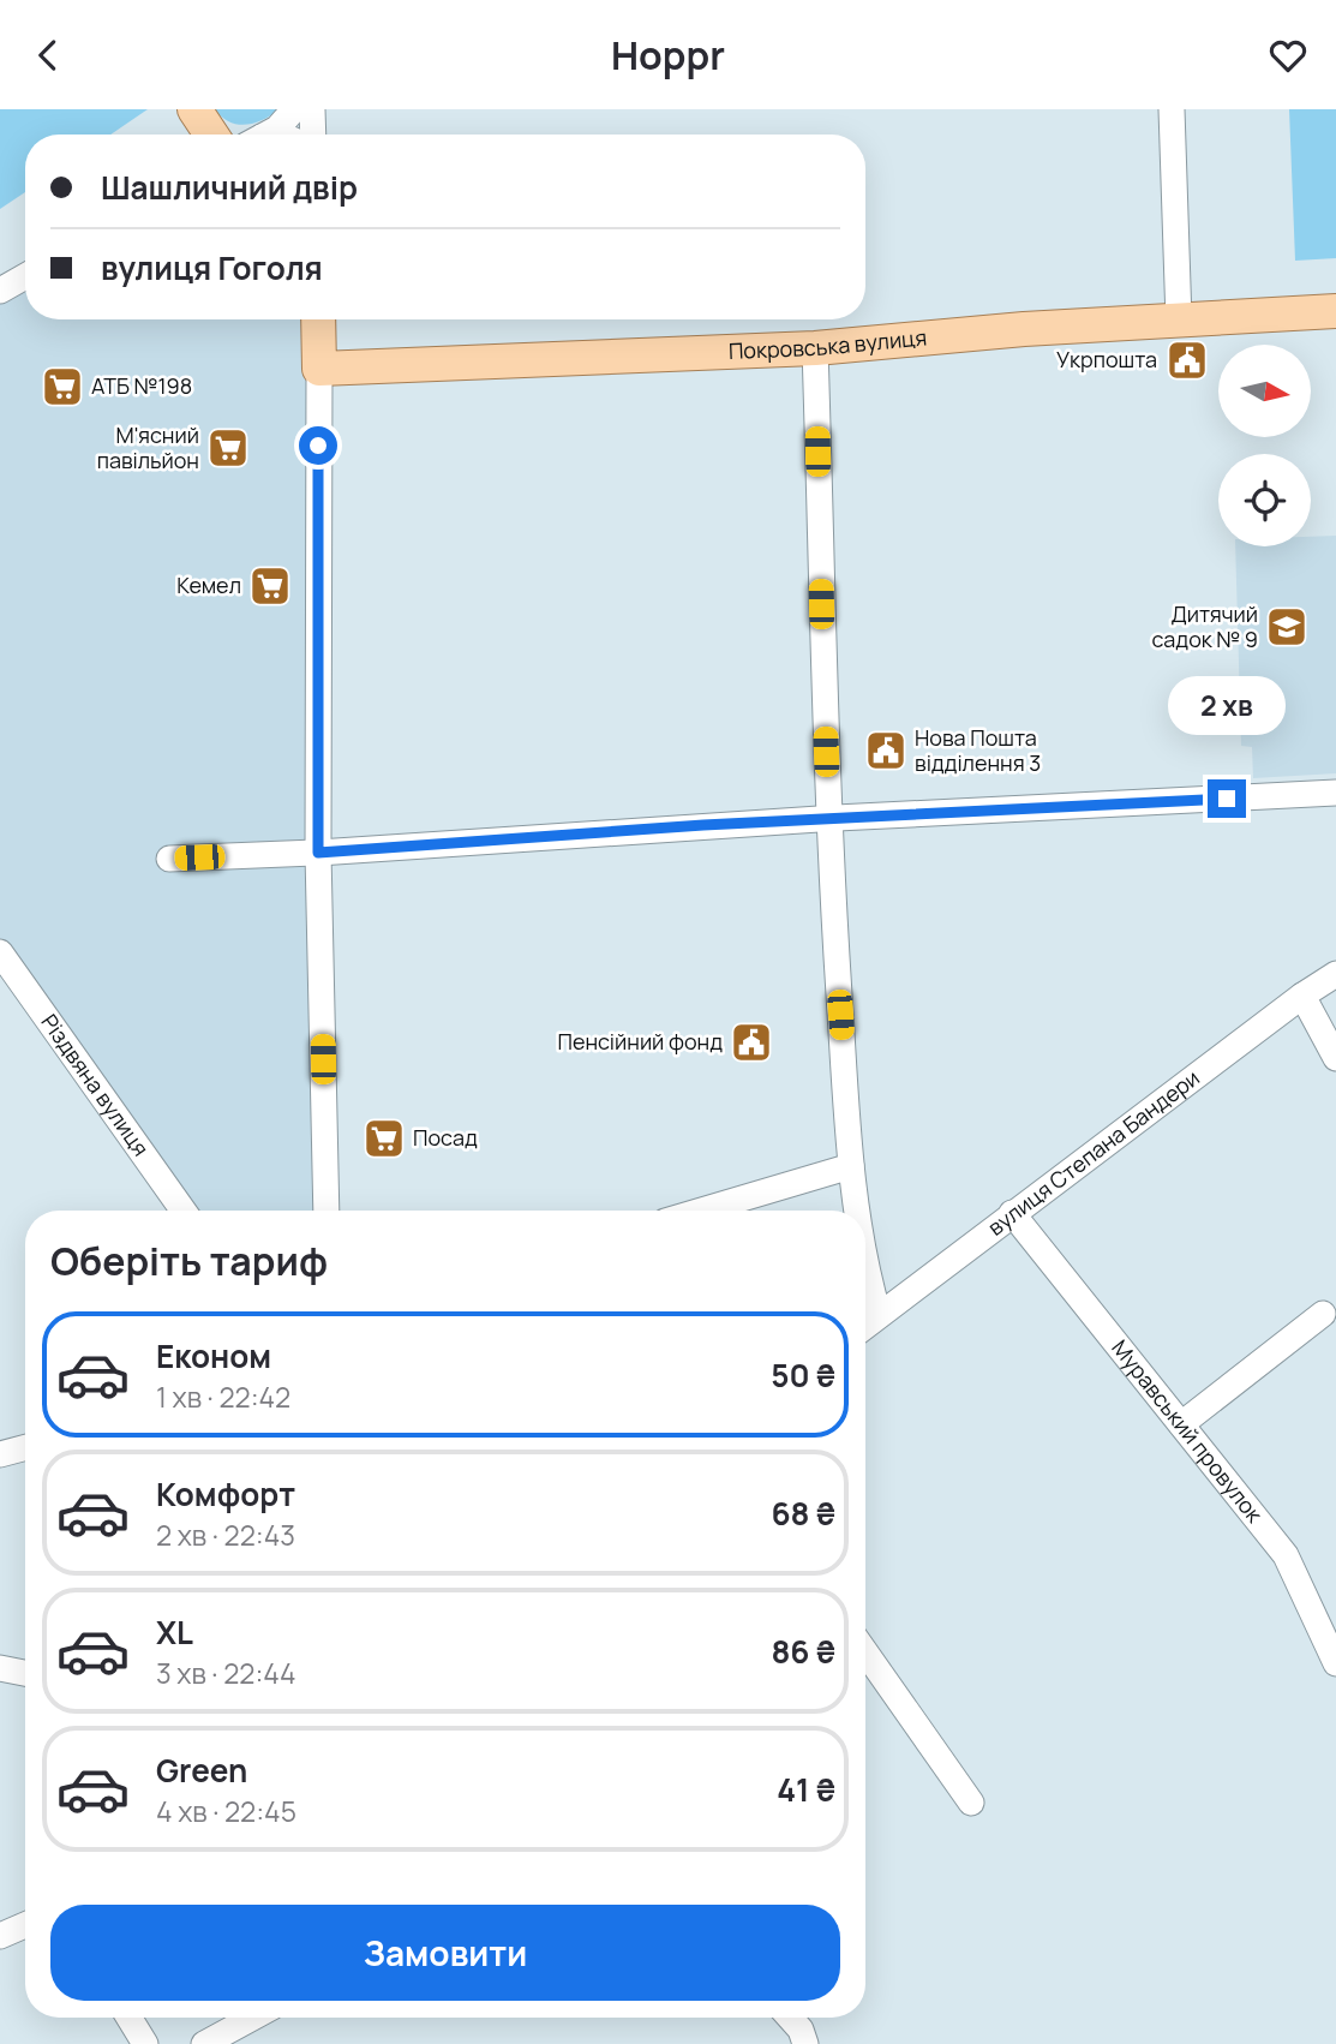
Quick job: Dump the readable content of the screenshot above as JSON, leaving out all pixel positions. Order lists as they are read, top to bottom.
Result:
{
  "streets": {
    "main road": ["Покровська вулиця"],
    "street": ["Різдвяна вулиця", "вулиця Степана Бандери", "Муравський провулок"]
  },
  "crossings": [
    ["вулиця Степана Бандери", "Муравський провулок"]
  ],
  "places": {
    "public building": ["Укрпошта", "Нова Пошта відділення 3", "Пенсійний фонд"],
    "supermarket": [
      "АТБ №198",
      "М'ясний павільйон",
      "Кемел",
      "Посад"
    ],
    "school or university": ["Дитячий садок № 9"]
  },
  "north": "right",
  "page": {
    "header": "Hoppr",
    "banner": ["Шашличний двір", "вулиця Гоголя"],
    "bubble": "2 хв",
    "heading": "Оберіть тариф",
    "list": [
      {
        "name": "Економ",
        "note": "1 хв · 22:42",
        "value": "50 ₴"
      },
      {
        "name": "Комфорт",
        "note": "2 хв · 22:43",
        "value": "68 ₴"
      },
      {
        "name": "XL",
        "note": "3 хв · 22:44",
        "value": "86 ₴"
      },
      {
        "name": "Green",
        "note": "4 хв · 22:45",
        "value": "41 ₴"
      }
    ],
    "buttons": "Замовити"
  }
}
